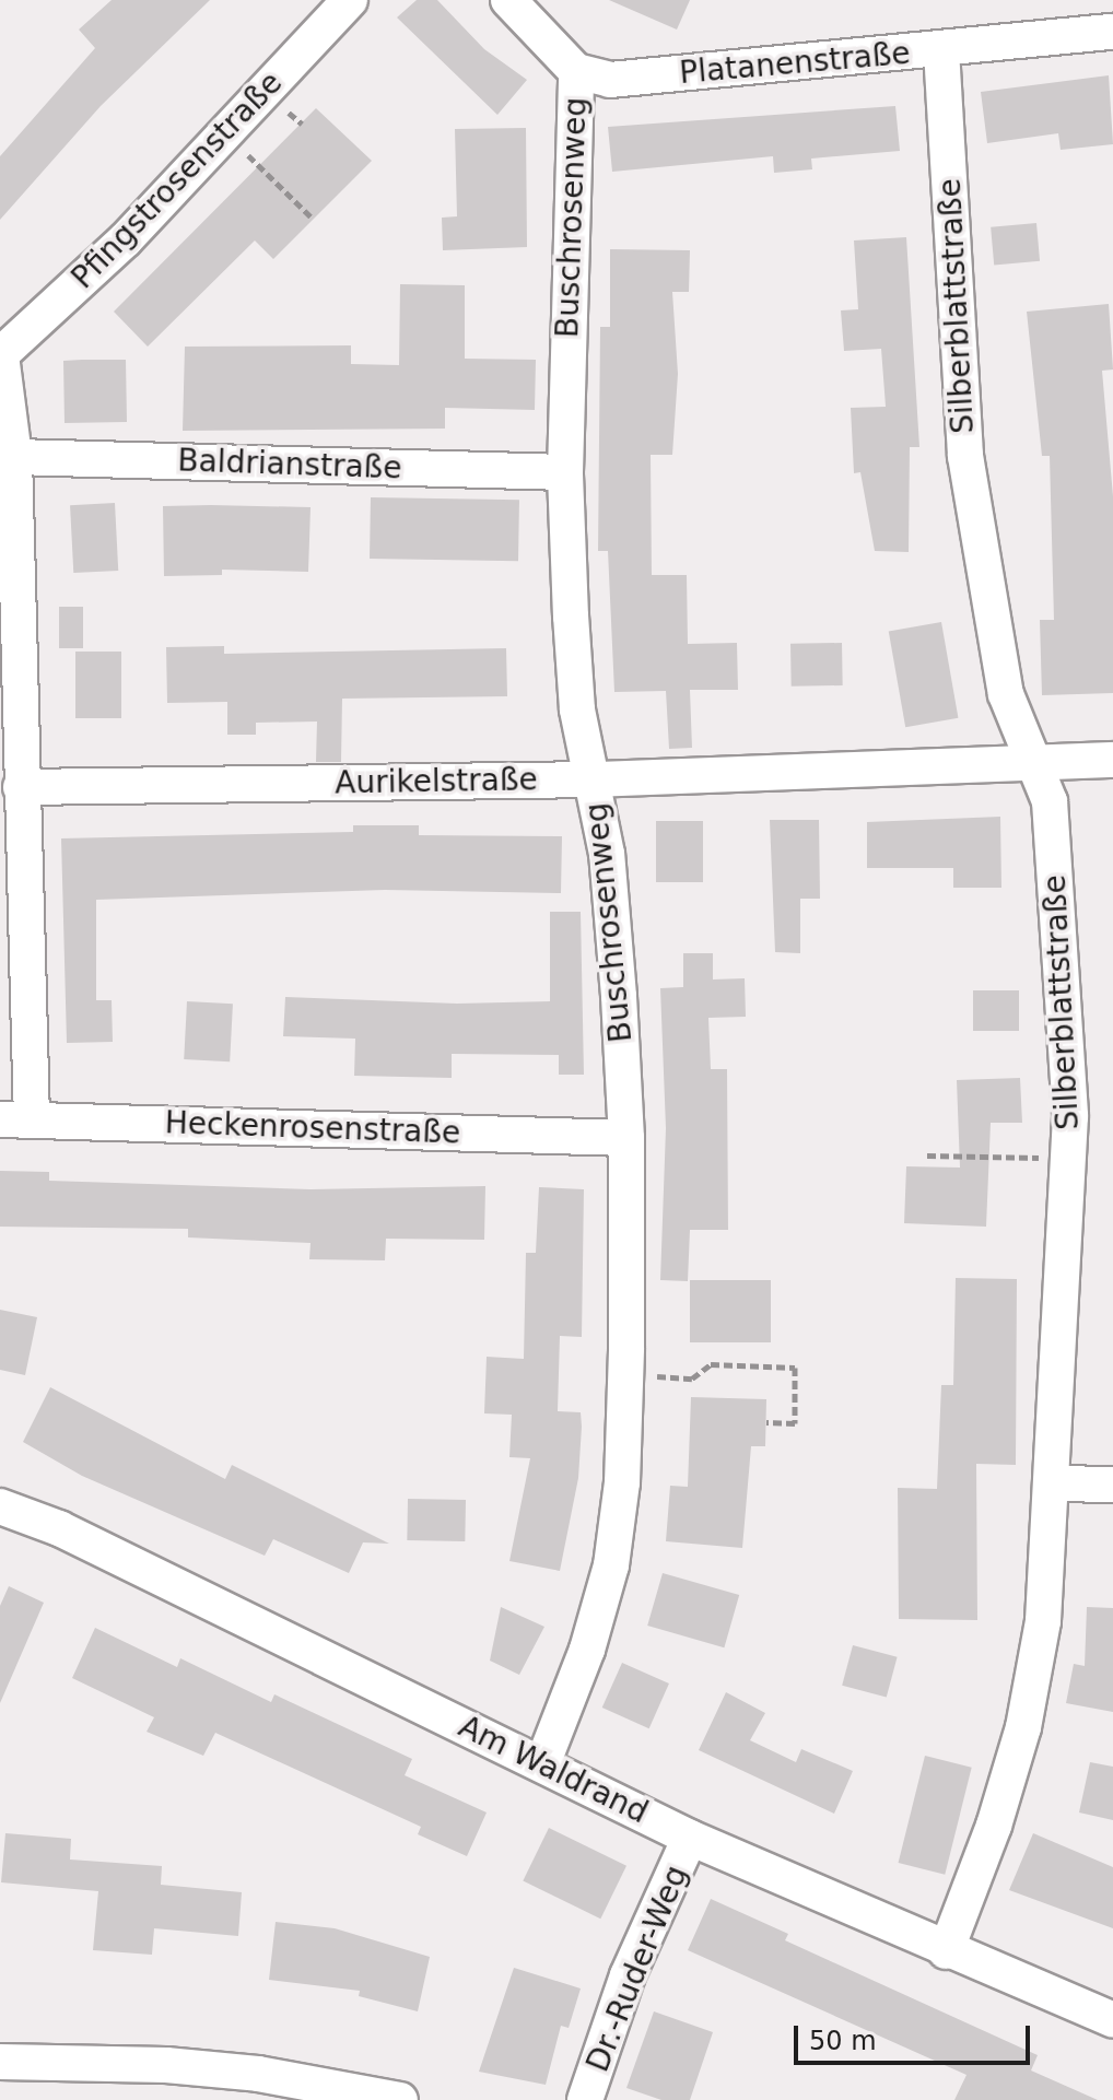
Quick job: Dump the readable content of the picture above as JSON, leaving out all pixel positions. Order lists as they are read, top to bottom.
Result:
{
  "streets": {
    "street": [
      "Platanenstraße",
      "Pfingstrosenstraße",
      "Buschrosenweg",
      "Silberblattstraße",
      "Baldrianstraße",
      "Aurikelstraße",
      "Heckenrosenstraße",
      "Am Waldrand",
      "Dr.-Ruder-Weg"
    ]
  },
  "crossings": [
    ["Platanenstraße", "Buschrosenweg"],
    ["Platanenstraße", "Silberblattstraße"],
    ["Buschrosenweg", "Baldrianstraße"],
    ["Buschrosenweg", "Aurikelstraße"],
    ["Buschrosenweg", "Heckenrosenstraße"],
    ["Buschrosenweg", "Am Waldrand"],
    ["Silberblattstraße", "Aurikelstraße"],
    ["Silberblattstraße", "Am Waldrand"],
    ["Am Waldrand", "Dr.-Ruder-Weg"]
  ],
  "scale_bar": "50 m"
}
